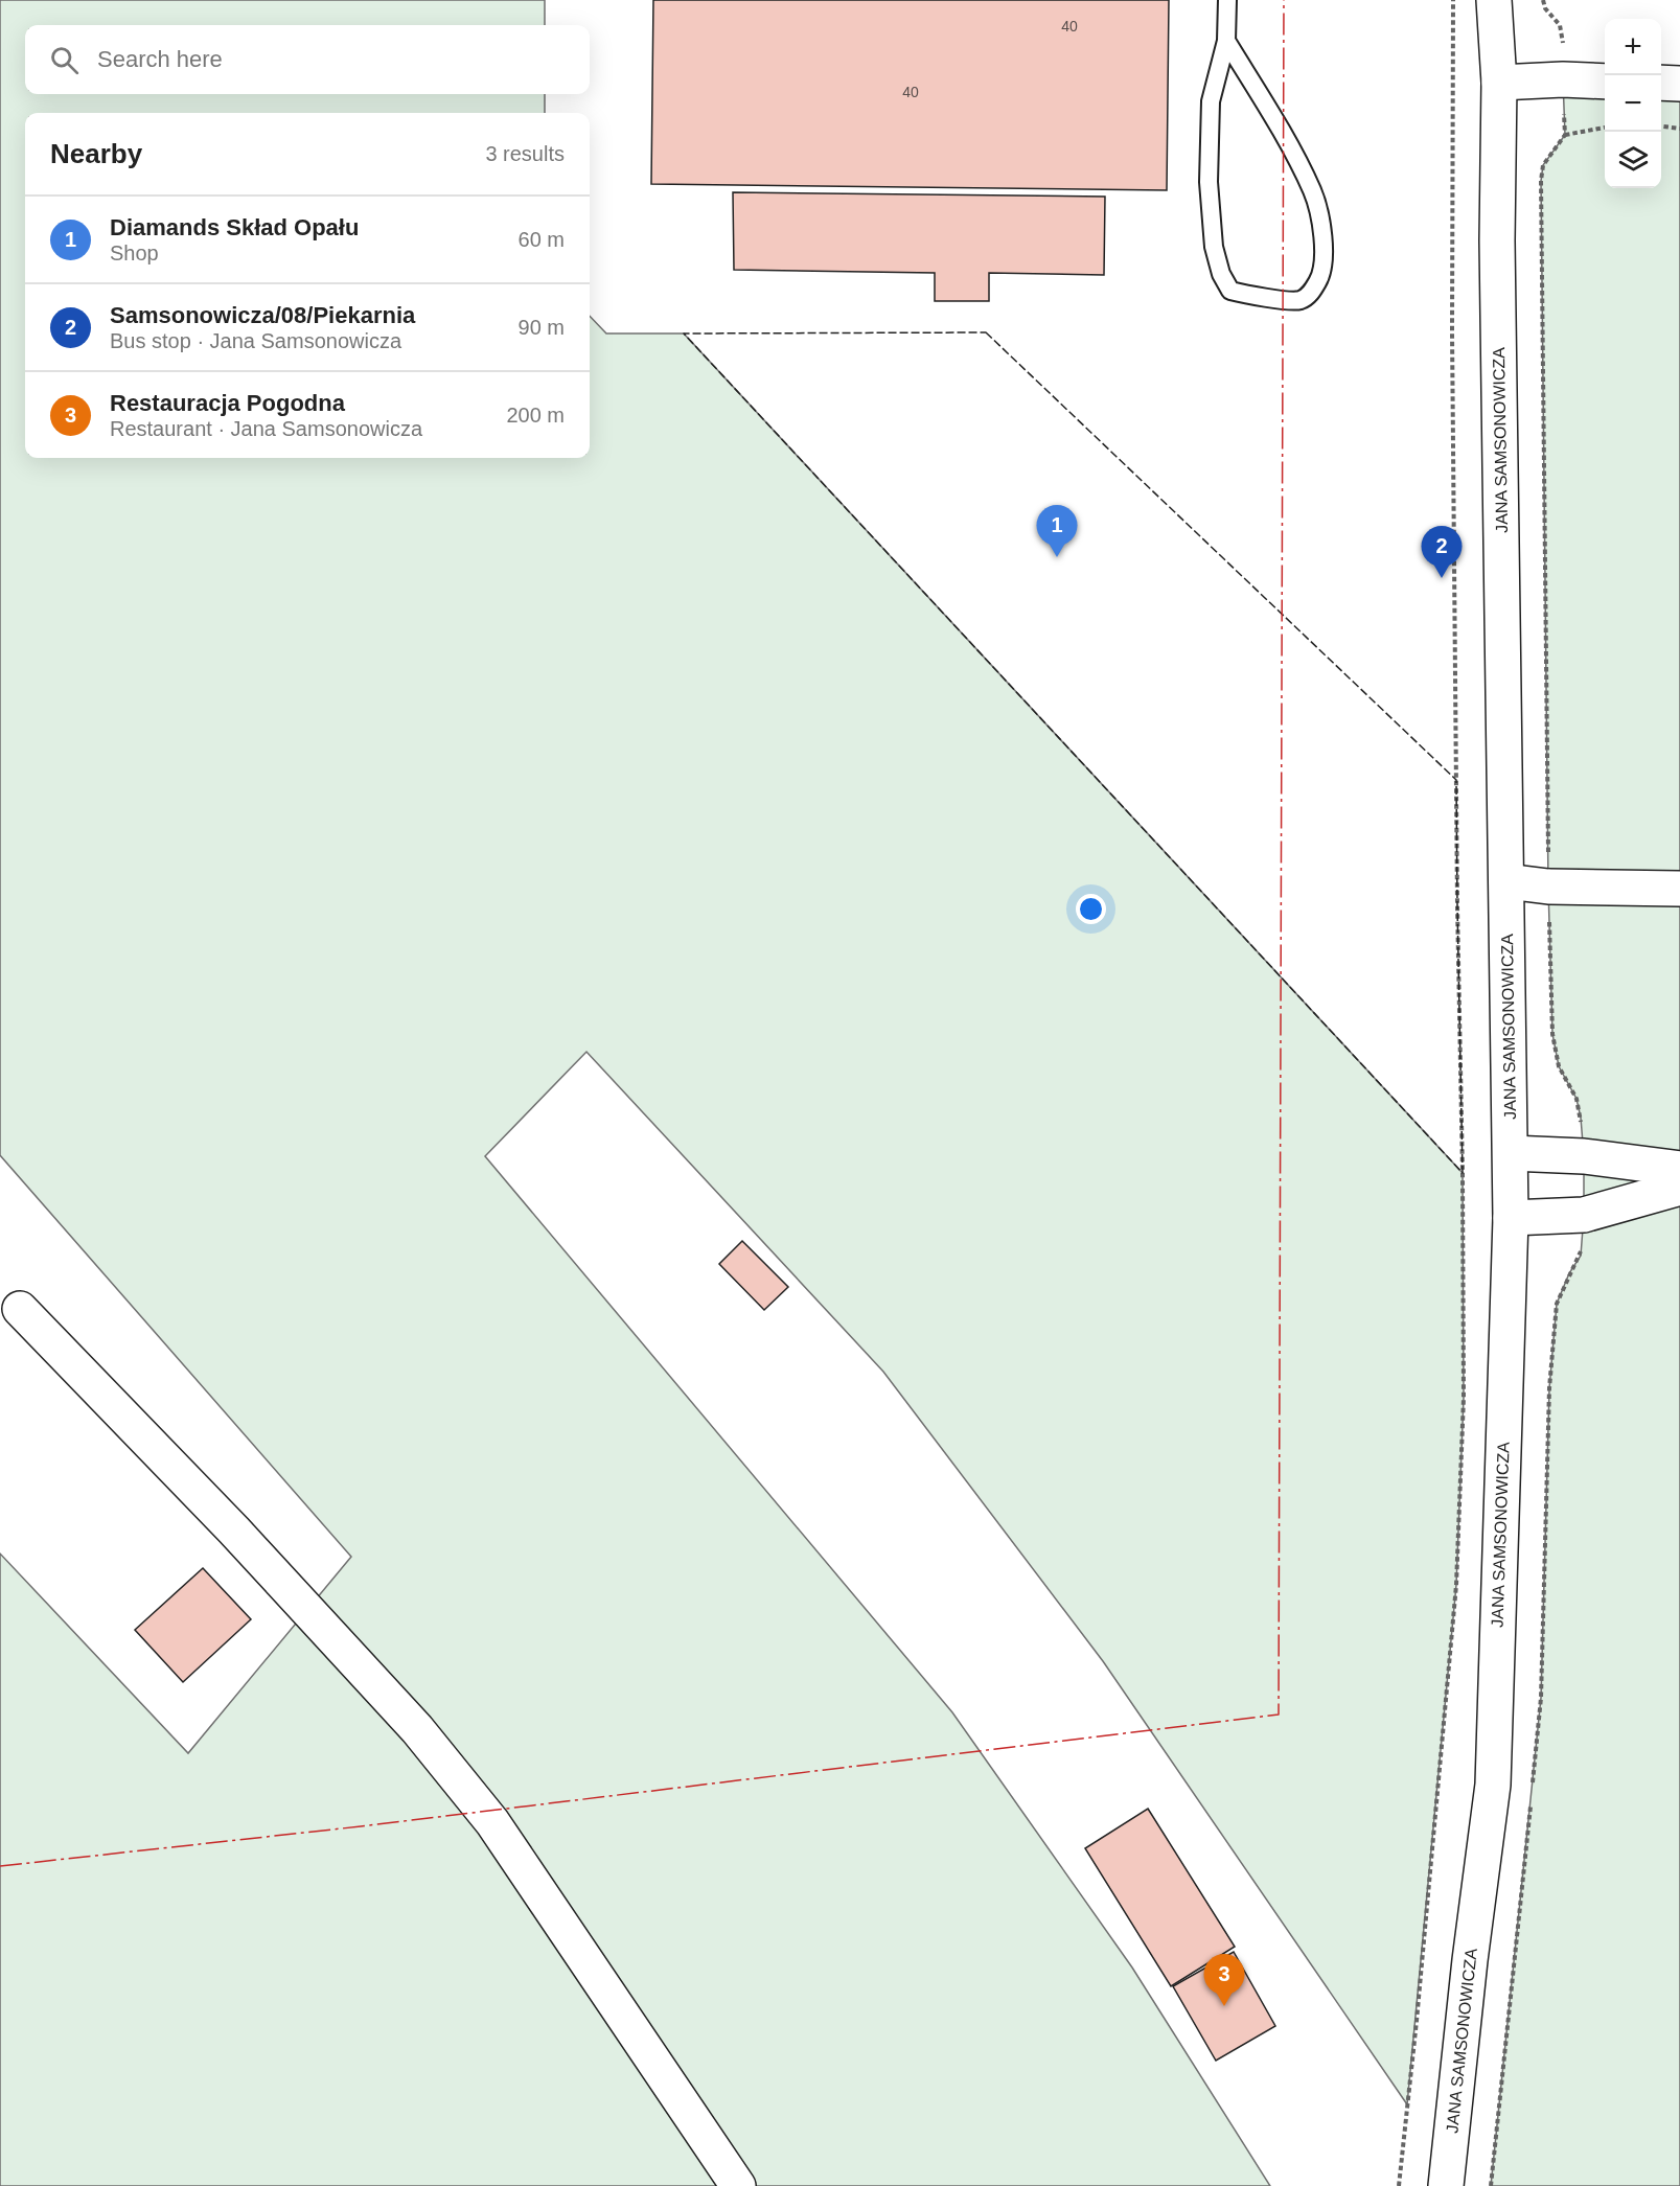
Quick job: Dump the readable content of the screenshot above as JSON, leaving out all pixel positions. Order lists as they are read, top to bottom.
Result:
{
  "streets": {
    "main road": ["JANA SAMSONOWICZA"]
  },
  "house_numbers": ["40", "40"],
  "page": {
    "map_buttons": ["+", "−"],
    "search": "Search here",
    "heading": ["Nearby", "3 results"],
    "list": [
      {
        "mark": "1",
        "name": "Diamands Skład Opału",
        "note": "Shop",
        "value": "60 m"
      },
      {
        "mark": "2",
        "name": "Samsonowicza/08/Piekarnia",
        "note": "Bus stop · Jana Samsonowicza",
        "value": "90 m"
      },
      {
        "mark": "3",
        "name": "Restauracja Pogodna",
        "note": "Restaurant · Jana Samsonowicza",
        "value": "200 m"
      }
    ],
    "pins": ["1", "2", "3"]
  }
}
